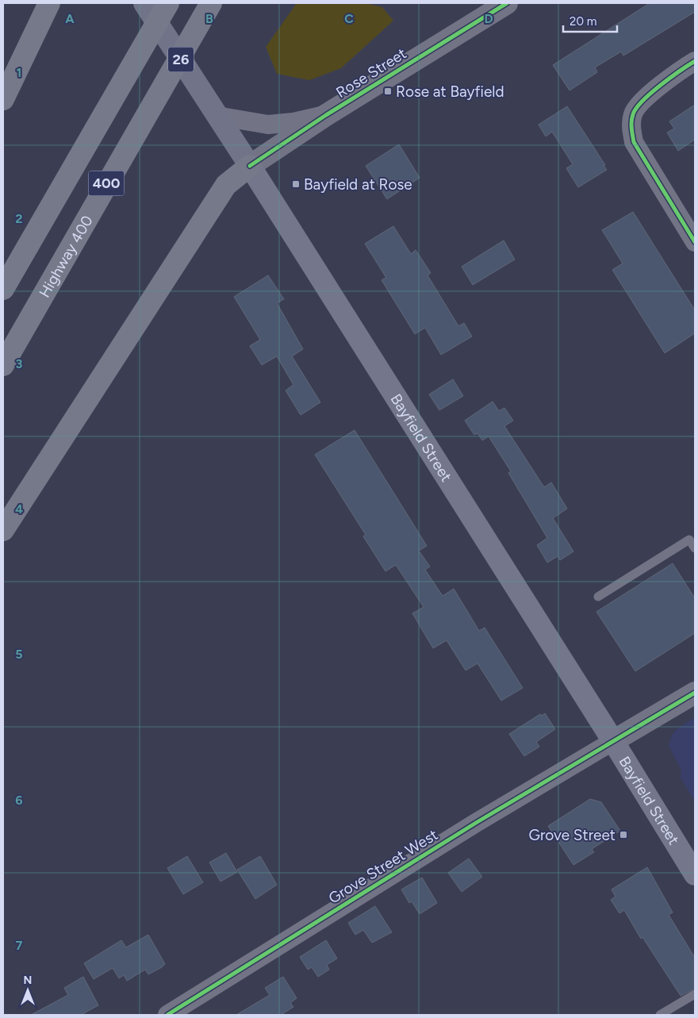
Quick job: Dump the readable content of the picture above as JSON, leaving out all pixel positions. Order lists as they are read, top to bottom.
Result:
{
  "streets": {
    "highway": ["400", "Highway 400"],
    "main road": ["26", "Bayfield Street"],
    "street": ["Rose Street", "Grove Street West"]
  },
  "crossings": [
    ["Rose Street", "Bayfield Street"],
    ["Bayfield Street", "Grove Street West"]
  ],
  "places": {
    "transit": ["Rose at Bayfield", "Bayfield at Rose", "Grove Street"]
  },
  "scale_bar": "20 m",
  "north": "top",
  "grid": {
    "columns": [
      "A",
      "B",
      "C",
      "D"
    ],
    "rows": [
      "1",
      "2",
      "3",
      "4",
      "5",
      "6",
      "7"
    ]
  }
}
